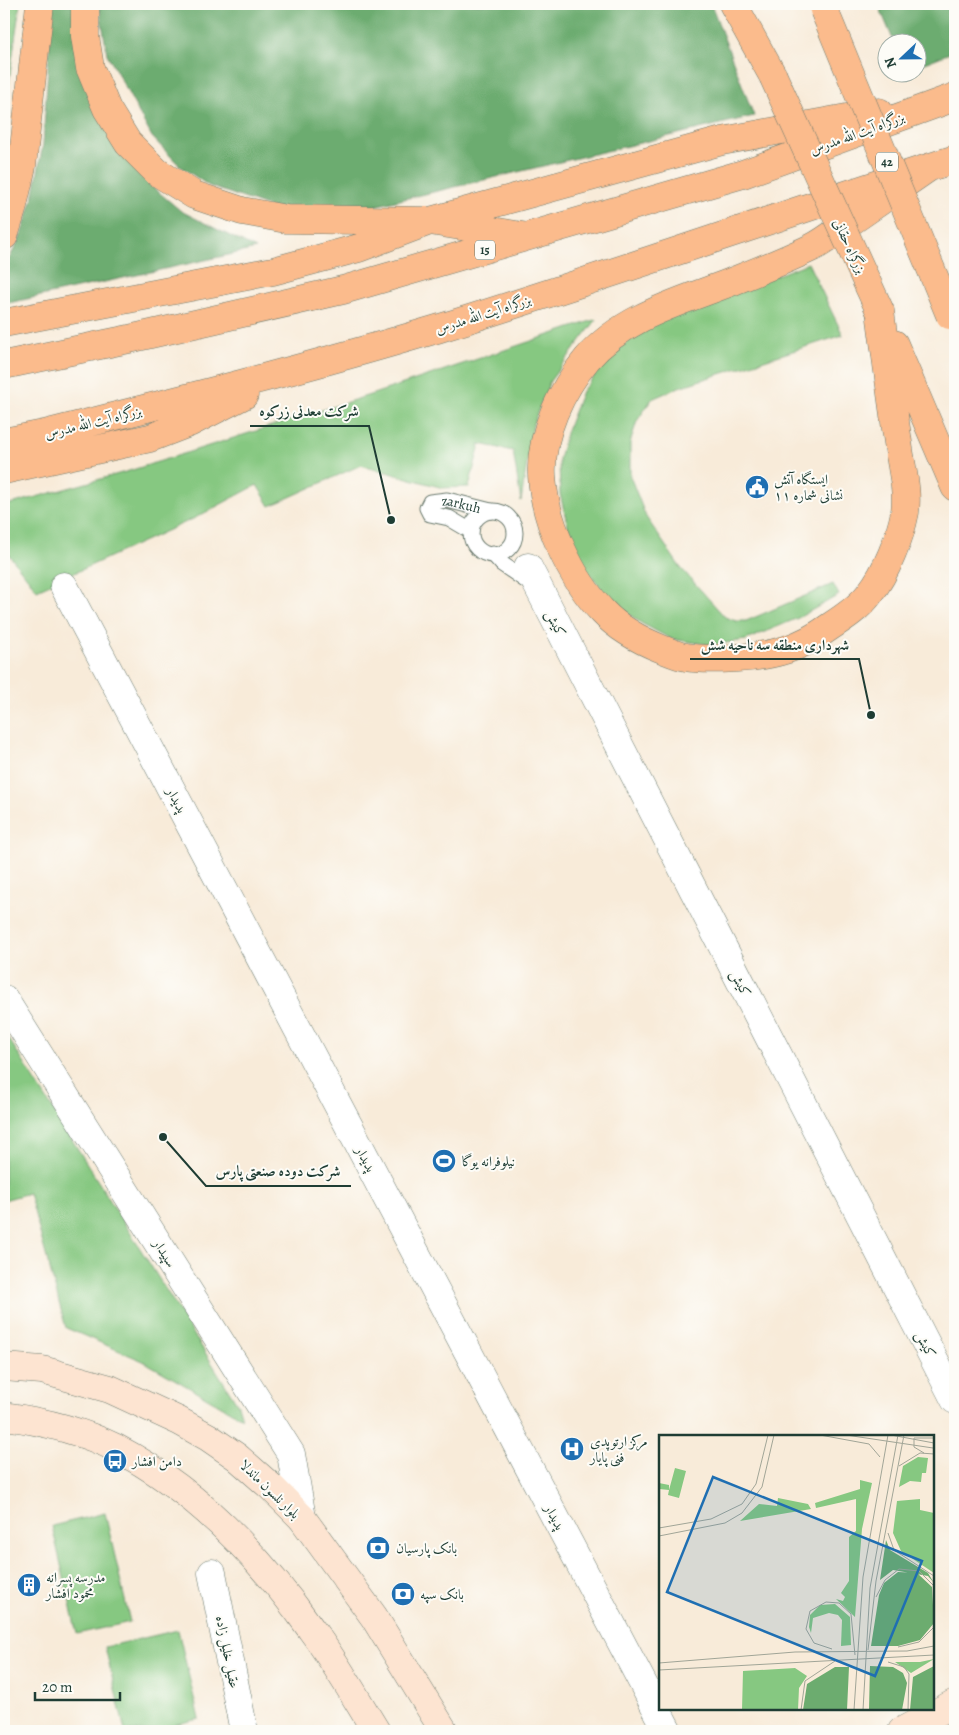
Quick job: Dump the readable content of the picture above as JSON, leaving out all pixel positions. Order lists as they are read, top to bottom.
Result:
{
  "streets": {
    "highway": [
      "بزرگراه آیت الله مدرس",
      "42",
      "بزرگراه حقانی",
      "15"
    ],
    "main road": ["بلوار نلسون ماندلا"],
    "street": [
      "کیش",
      "پدیدار",
      "سپیدار",
      "عقیل خلیل زاده"
    ],
    "lane": ["zarkuh"]
  },
  "crossings": [
    ["سپیدار", "بلوار نلسون ماندلا"]
  ],
  "places": {
    "public building": ["ایستگاه آتش نشانی شماره ۱۱"],
    "other": ["شرکت معدنی زرکوه", "شهرداری منطقه سه ناحیه شش", "شرکت دوده صنعتی پارس"],
    "sports": ["نیلوفرانه یوگا"],
    "hospital": ["مرکز ارتوپدی فنی پایار"],
    "bus stop": ["دامن افشار"],
    "bank": ["بانک پارسیان", "بانک سپه"],
    "building": ["مدرسه پسرانه محمود افشار"]
  },
  "scale_bar": "20 m",
  "north": "left"
}
